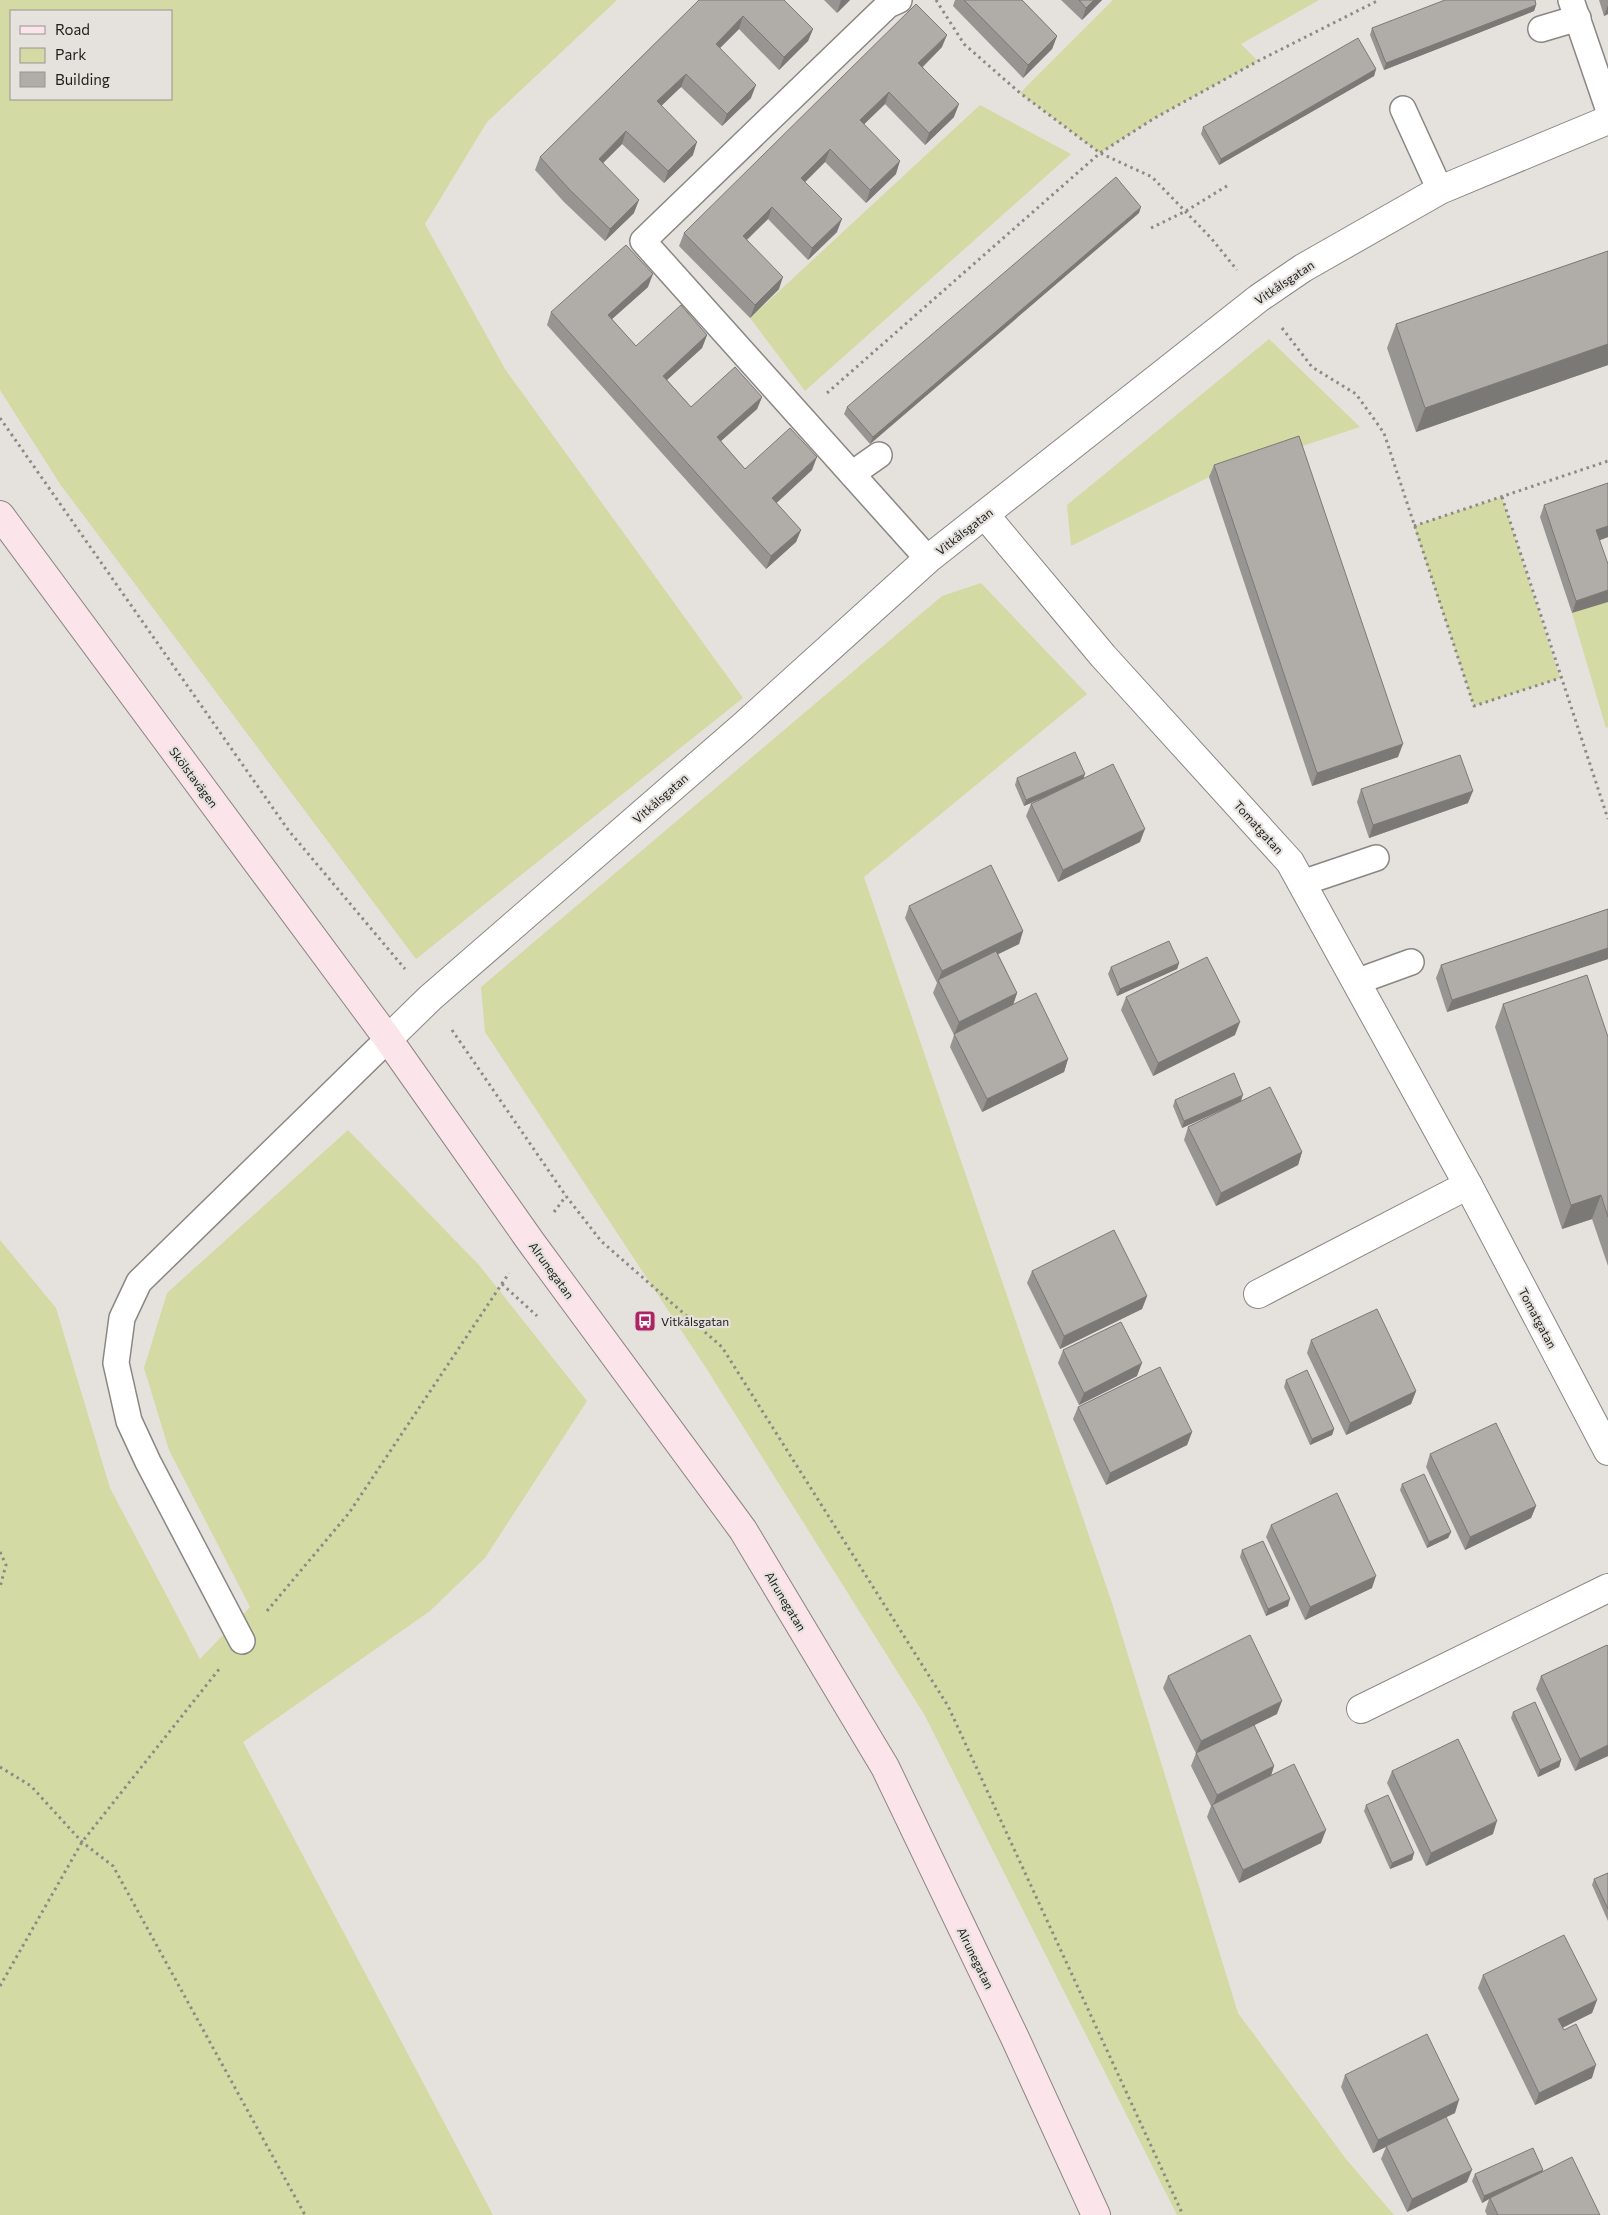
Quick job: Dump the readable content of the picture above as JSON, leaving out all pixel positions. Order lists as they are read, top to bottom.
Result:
{
  "streets": {
    "street": [
      "Vitkålsgatan",
      "Skölstavägen",
      "Tomatgatan",
      "Alrunegatan"
    ]
  },
  "crossings": [
    ["Vitkålsgatan", "Skölstavägen"],
    ["Vitkålsgatan", "Tomatgatan"],
    ["Vitkålsgatan", "Alrunegatan"],
    ["Skölstavägen", "Alrunegatan"]
  ],
  "places": {
    "bus stop": ["Vitkålsgatan"]
  },
  "legend": ["Road", "Park", "Building"]
}
